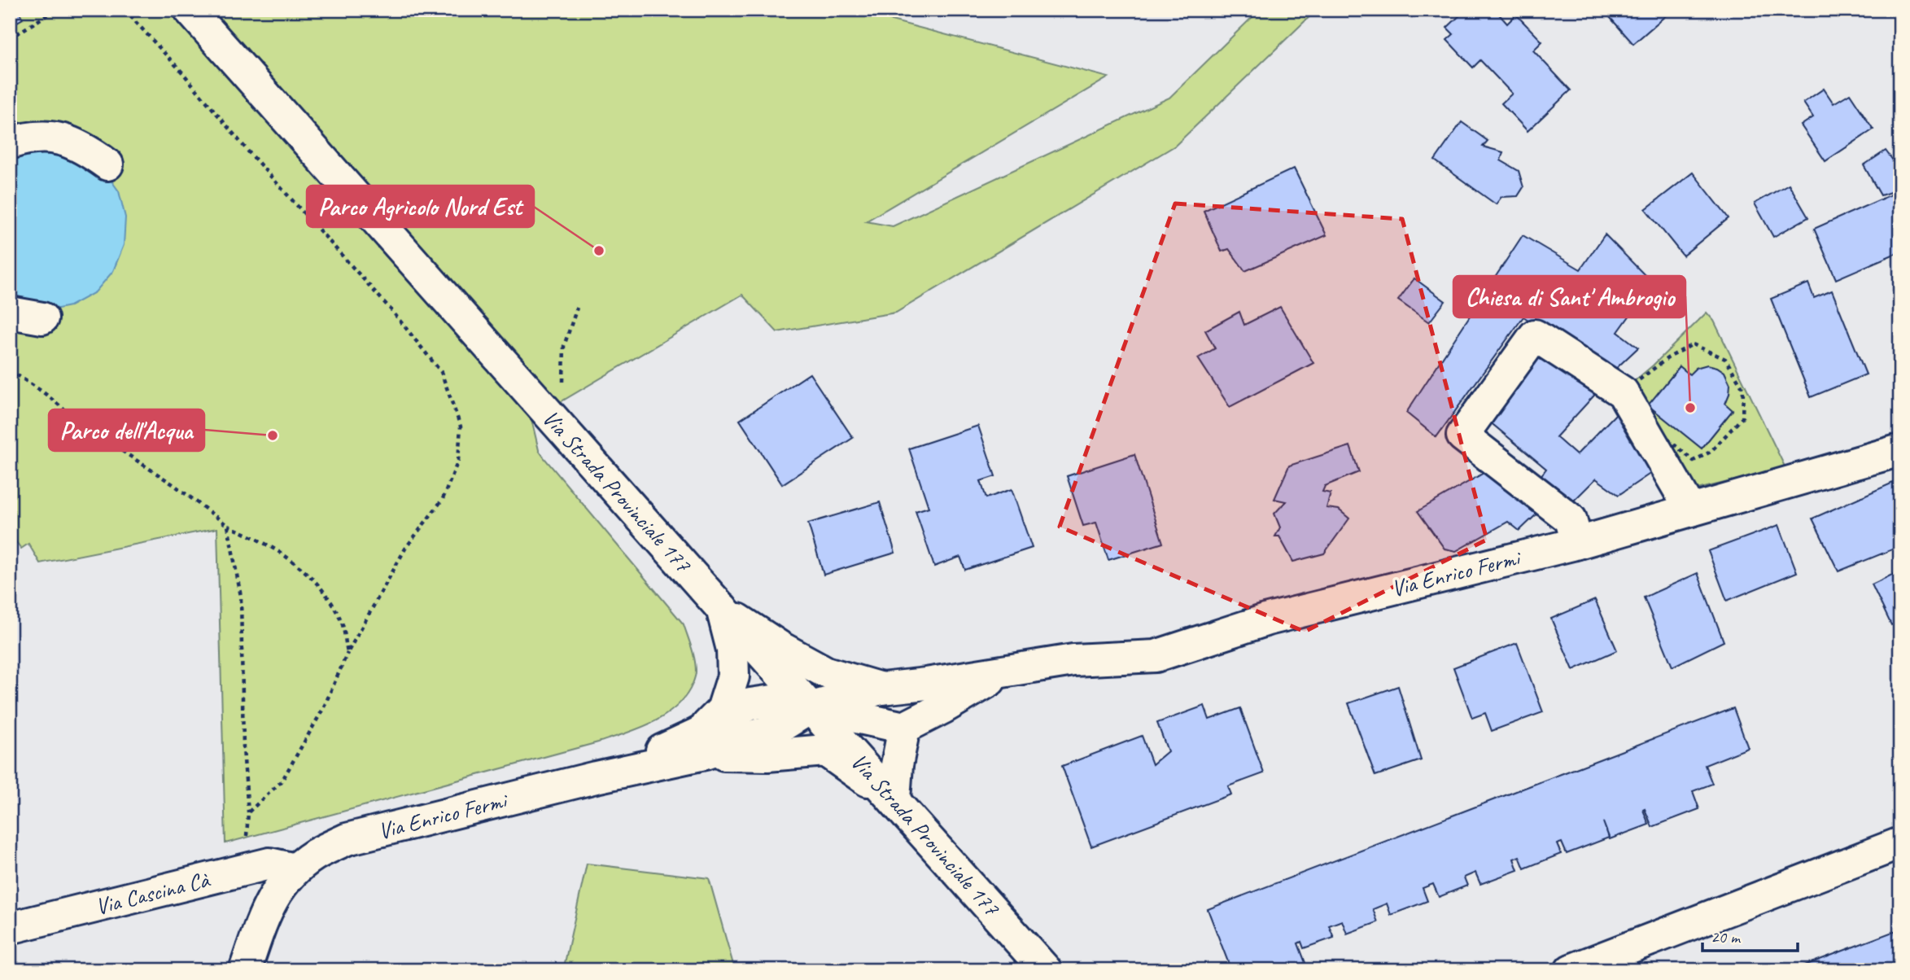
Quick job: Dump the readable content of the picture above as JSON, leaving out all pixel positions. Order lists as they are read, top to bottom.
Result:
{
  "streets": {
    "street": ["Via Strada Provinciale 177", "Via Enrico Fermi", "Via Cascina Cà"]
  },
  "crossings": [
    ["Via Strada Provinciale 177", "Via Enrico Fermi"],
    ["Via Enrico Fermi", "Via Cascina Cà"]
  ],
  "places": ["Parco Agricolo Nord Est", "Chiesa di Sant' Ambrogio", "Parco dell'Acqua"],
  "scale_bar": "20 m"
}
